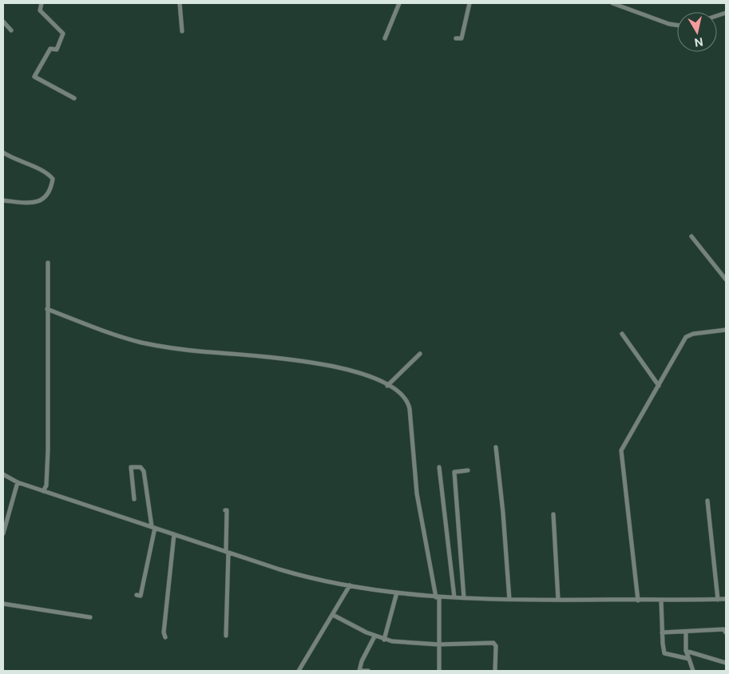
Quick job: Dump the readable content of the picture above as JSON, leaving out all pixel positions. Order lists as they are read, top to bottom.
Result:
{
  "north": "bottom"
}
